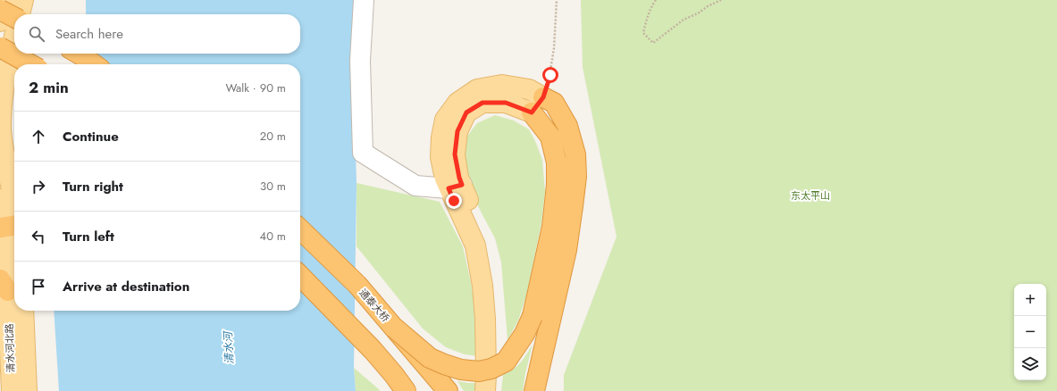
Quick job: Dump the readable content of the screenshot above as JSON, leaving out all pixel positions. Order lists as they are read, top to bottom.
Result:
{
  "streets": {
    "highway": ["通泰大桥"],
    "main road": ["清水河北路"]
  },
  "water": ["清水河"],
  "parks": ["东太平山"],
  "page": {
    "search": "Search here",
    "heading": ["2 min", "Walk · 90 m"],
    "list": [
      ["Continue", "20 m"],
      ["Turn right", "30 m"],
      ["Turn left", "40 m"],
      "Arrive at destination"
    ],
    "map_buttons": ["+", "−"]
  }
}
